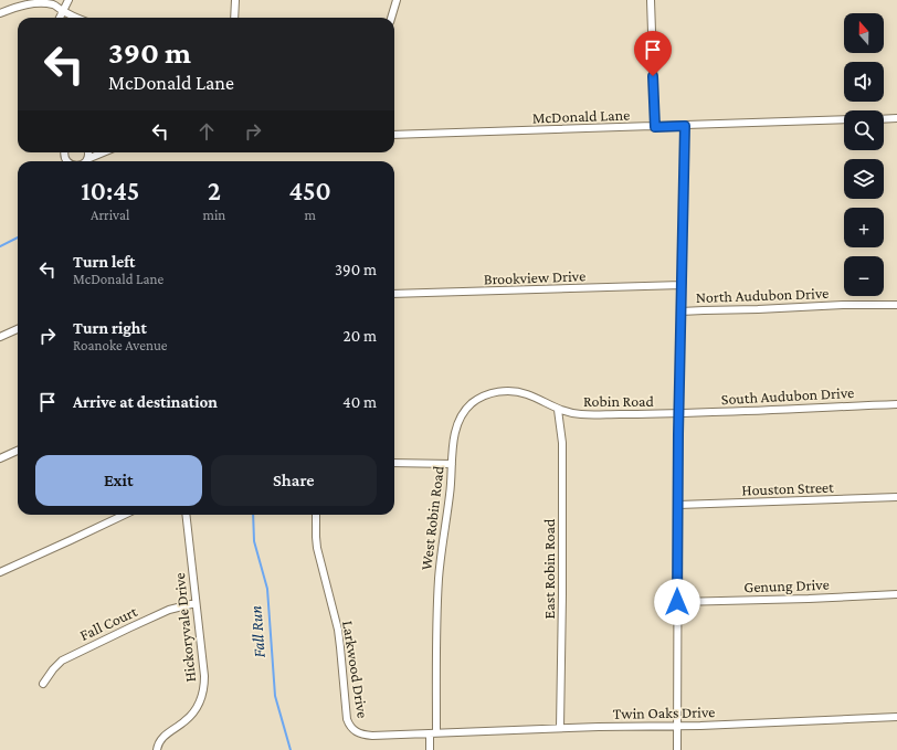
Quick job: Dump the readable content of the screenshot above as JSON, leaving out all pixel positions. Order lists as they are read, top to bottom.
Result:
{
  "streets": {
    "street": [
      "McDonald Lane",
      "Brookview Drive",
      "North Audubon Drive",
      "South Audubon Drive",
      "Robin Road",
      "Houston Street",
      "West Robin Road",
      "East Robin Road",
      "Genung Drive",
      "Fall Court",
      "Hickoryvale Drive",
      "Larkwood Drive",
      "Twin Oaks Drive"
    ]
  },
  "crossings": [
    ["South Audubon Drive", "Robin Road"],
    ["Robin Road", "West Robin Road"],
    ["Robin Road", "East Robin Road"],
    ["West Robin Road", "East Robin Road"],
    ["West Robin Road", "Larkwood Drive"],
    ["West Robin Road", "Twin Oaks Drive"],
    ["East Robin Road", "Twin Oaks Drive"],
    ["Fall Court", "Hickoryvale Drive"],
    ["Larkwood Drive", "Twin Oaks Drive"]
  ],
  "water": ["Fall Run"],
  "north": "top",
  "page": {
    "map_buttons": ["+", "−"],
    "turn": ["390 m", "McDonald Lane"],
    "eta": [
      "10:45",
      "Arrival",
      "2",
      "min",
      "450",
      "m"
    ],
    "list": [
      {
        "name": "Turn left",
        "note": "McDonald Lane",
        "value": "390 m"
      },
      {
        "name": "Turn right",
        "note": "Roanoke Avenue",
        "value": "20 m"
      },
      {
        "name": "Arrive at destination",
        "value": "40 m"
      }
    ],
    "buttons": ["Exit", "Share"]
  }
}
